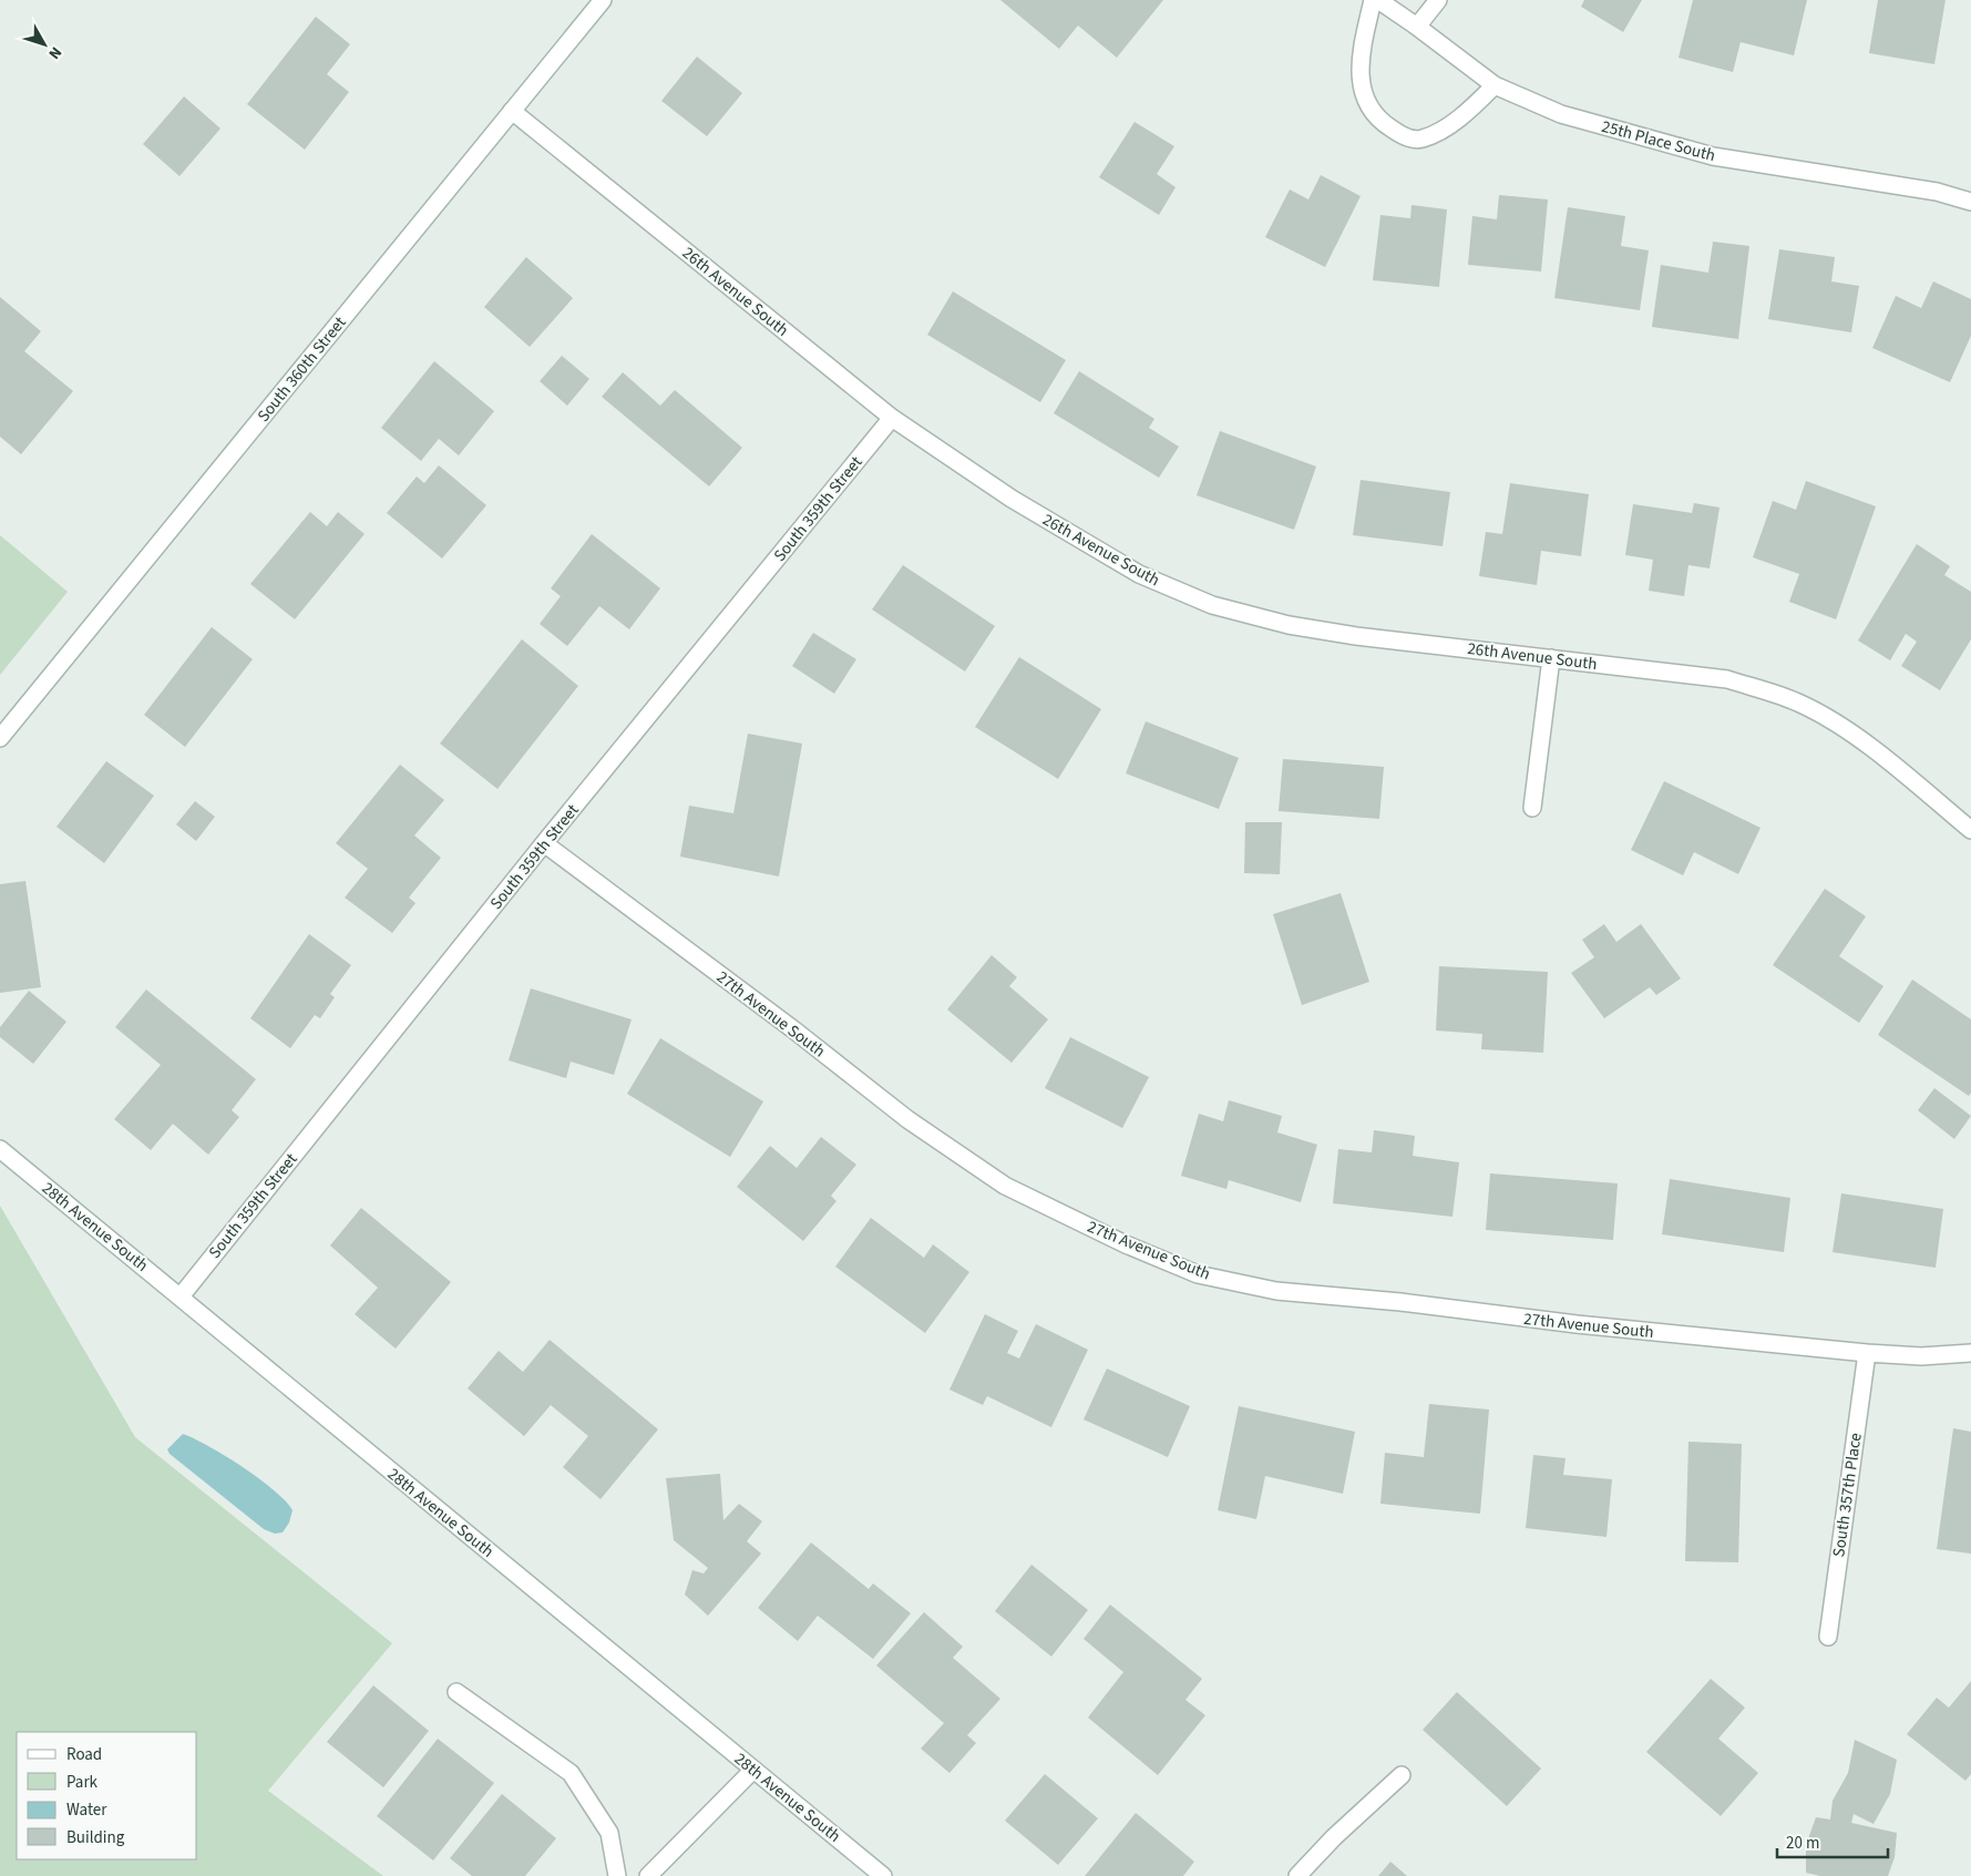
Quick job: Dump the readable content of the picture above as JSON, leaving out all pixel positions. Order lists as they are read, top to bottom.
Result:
{
  "streets": {
    "street": [
      "25th Place South",
      "26th Avenue South",
      "South 360th Street",
      "South 359th Street",
      "27th Avenue South",
      "28th Avenue South",
      "South 357th Place"
    ]
  },
  "crossings": [
    ["26th Avenue South", "South 360th Street"],
    ["26th Avenue South", "South 359th Street"],
    ["South 359th Street", "27th Avenue South"],
    ["South 359th Street", "28th Avenue South"],
    ["27th Avenue South", "South 357th Place"]
  ],
  "legend": [
    "Road",
    "Park",
    "Water",
    "Building"
  ],
  "scale_bar": "20 m",
  "north": "bottom right"
}
